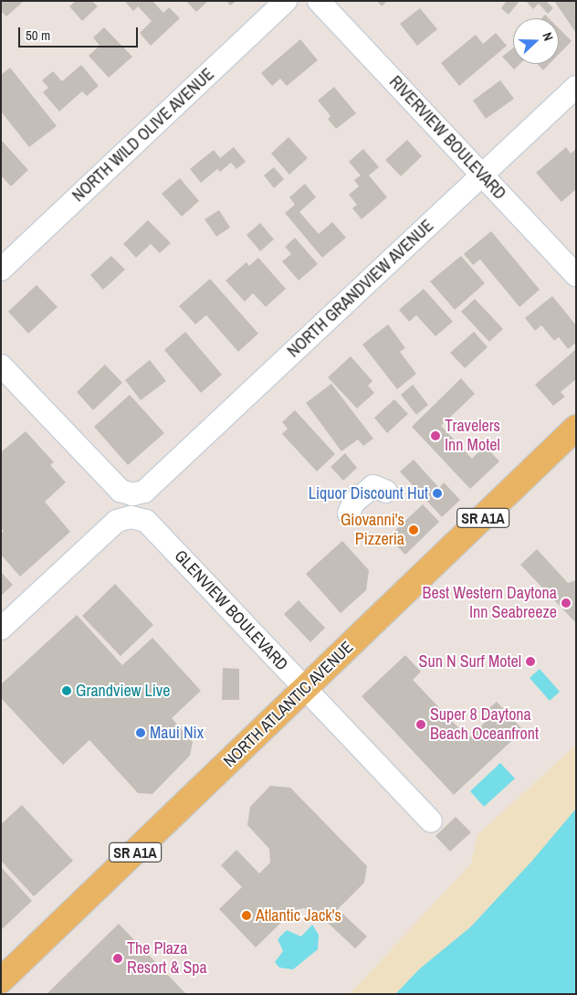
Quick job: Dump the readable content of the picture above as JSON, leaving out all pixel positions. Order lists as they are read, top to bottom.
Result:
{
  "streets": {
    "main road": ["SR A1A", "NORTH ATLANTIC AVENUE"],
    "street": [
      "NORTH WILD OLIVE AVENUE",
      "RIVERVIEW BOULEVARD",
      "NORTH GRANDVIEW AVENUE",
      "GLENVIEW BOULEVARD"
    ]
  },
  "crossings": [
    ["RIVERVIEW BOULEVARD", "NORTH GRANDVIEW AVENUE"],
    ["GLENVIEW BOULEVARD", "NORTH ATLANTIC AVENUE"]
  ],
  "places": [
    "Travelers Inn Motel",
    "Liquor Discount Hut",
    "Giovanni's Pizzeria",
    "Best Western Daytona Inn Seabreeze",
    "Sun N Surf Motel",
    "Grandview Live",
    "Super 8 Daytona Beach Oceanfront",
    "Maui Nix",
    "Atlantic Jack's",
    "The Plaza Resort & Spa"
  ],
  "scale_bar": "50 m",
  "north": "right"
}
